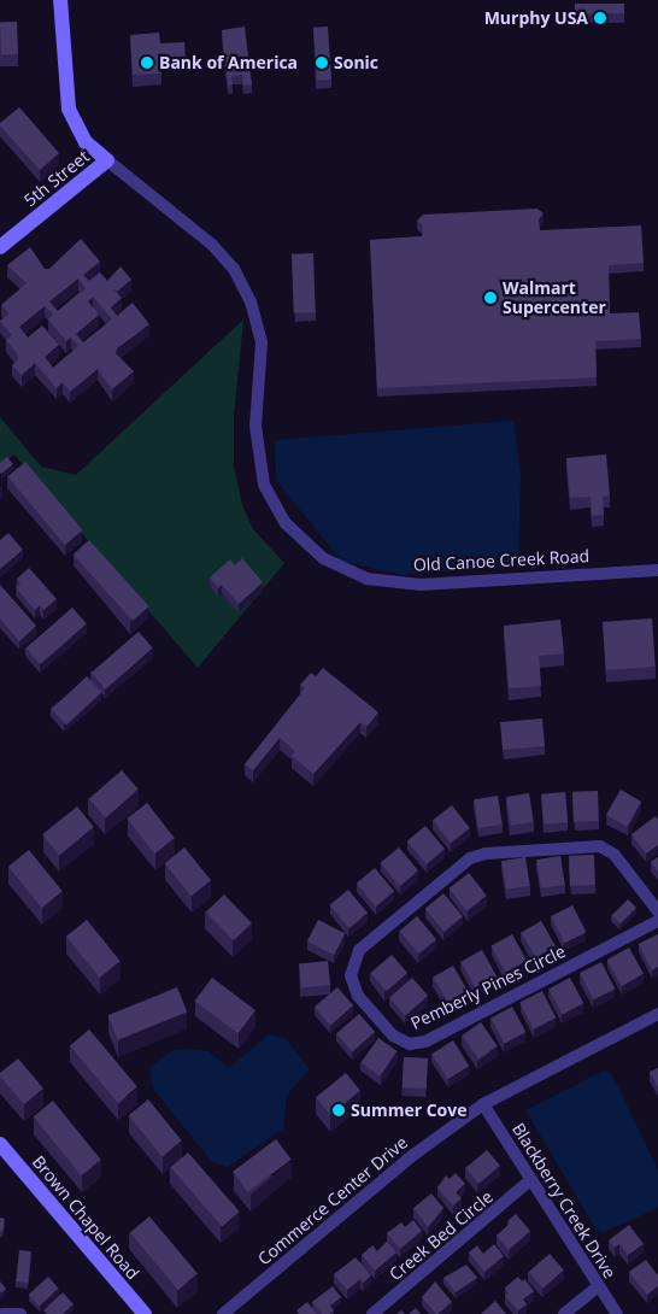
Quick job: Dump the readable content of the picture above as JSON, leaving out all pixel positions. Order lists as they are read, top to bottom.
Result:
{
  "streets": {
    "street": [
      "5th Street",
      "Old Canoe Creek Road",
      "Pemberly Pines Circle",
      "Commerce Center Drive",
      "Blackberry Creek Drive",
      "Brown Chapel Road",
      "Creek Bed Circle"
    ]
  },
  "crossings": [
    ["5th Street", "Old Canoe Creek Road"],
    ["Commerce Center Drive", "Blackberry Creek Drive"],
    ["Blackberry Creek Drive", "Creek Bed Circle"]
  ],
  "places": [
    "Murphy USA",
    "Bank of America",
    "Sonic",
    "Walmart Supercenter",
    "Summer Cove"
  ]
}
